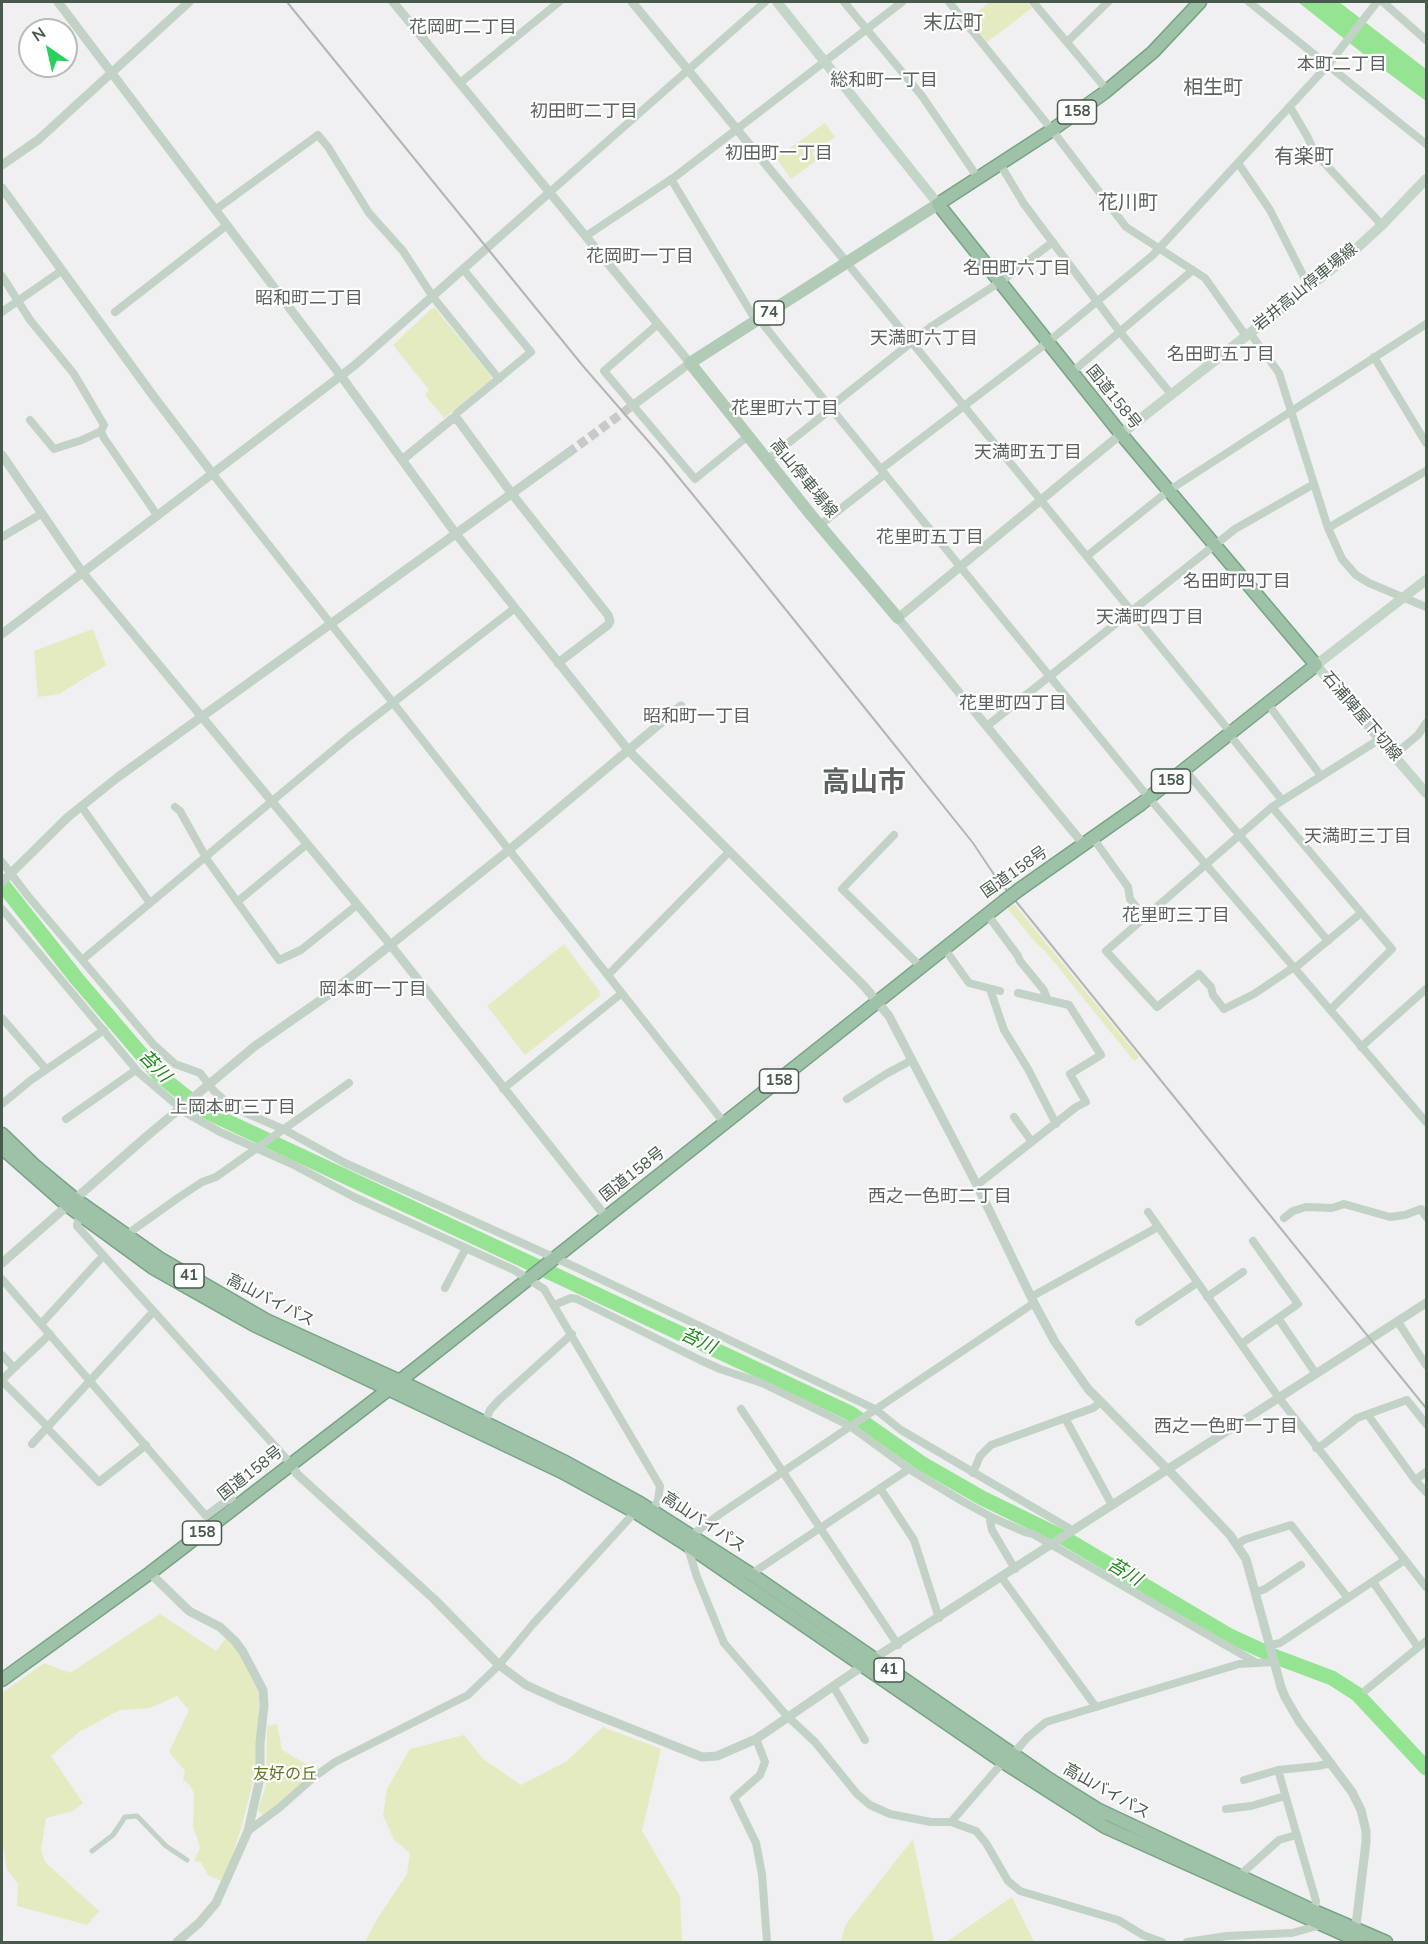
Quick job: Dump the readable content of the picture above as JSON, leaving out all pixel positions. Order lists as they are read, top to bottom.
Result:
{
  "streets": {
    "highway": [
      "158",
      "国道158号",
      "41",
      "高山バイパス"
    ],
    "main road": [
      "岩井高山停車場線",
      "74",
      "高山停車場線",
      "石浦陣屋下切線"
    ]
  },
  "crossings": [
    ["158", "74"],
    ["158", "国道158号"],
    ["岩井高山停車場線", "国道158号"],
    ["74", "国道158号"],
    ["74", "高山停車場線"],
    ["国道158号", "石浦陣屋下切線"],
    ["国道158号", "高山バイパス"]
  ],
  "districts": [
    "末広町",
    "花岡町二丁目",
    "本町二丁目",
    "総和町一丁目",
    "相生町",
    "初田町二丁目",
    "初田町一丁目",
    "有楽町",
    "花川町",
    "花岡町一丁目",
    "名田町六丁目",
    "昭和町二丁目",
    "天満町六丁目",
    "名田町五丁目",
    "花里町六丁目",
    "天満町五丁目",
    "花里町五丁目",
    "名田町四丁目",
    "天満町四丁目",
    "花里町四丁目",
    "昭和町一丁目",
    "高山市",
    "天満町三丁目",
    "花里町三丁目",
    "岡本町一丁目",
    "上岡本町三丁目",
    "西之一色町二丁目",
    "西之一色町一丁目"
  ],
  "water": ["苔川"],
  "parks": ["友好の丘"],
  "north": "top left"
}
